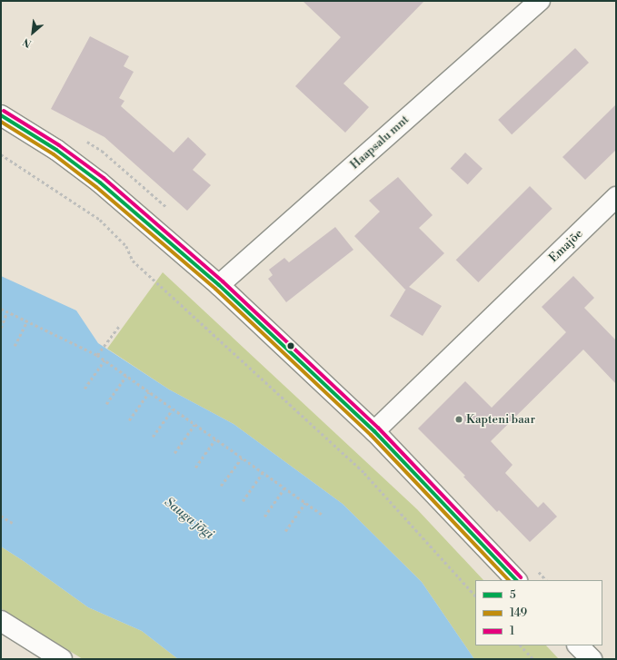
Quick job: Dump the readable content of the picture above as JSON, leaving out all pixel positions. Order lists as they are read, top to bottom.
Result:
{
  "streets": {
    "street": ["Haapsalu mnt", "Emajõe"]
  },
  "water": ["Sauga jõgi"],
  "places": ["Kapteni baar"],
  "lines": ["transit line 1", "transit line 5", "transit line 149"],
  "legend": ["5", "149", "1"],
  "north": "bottom left"
}
